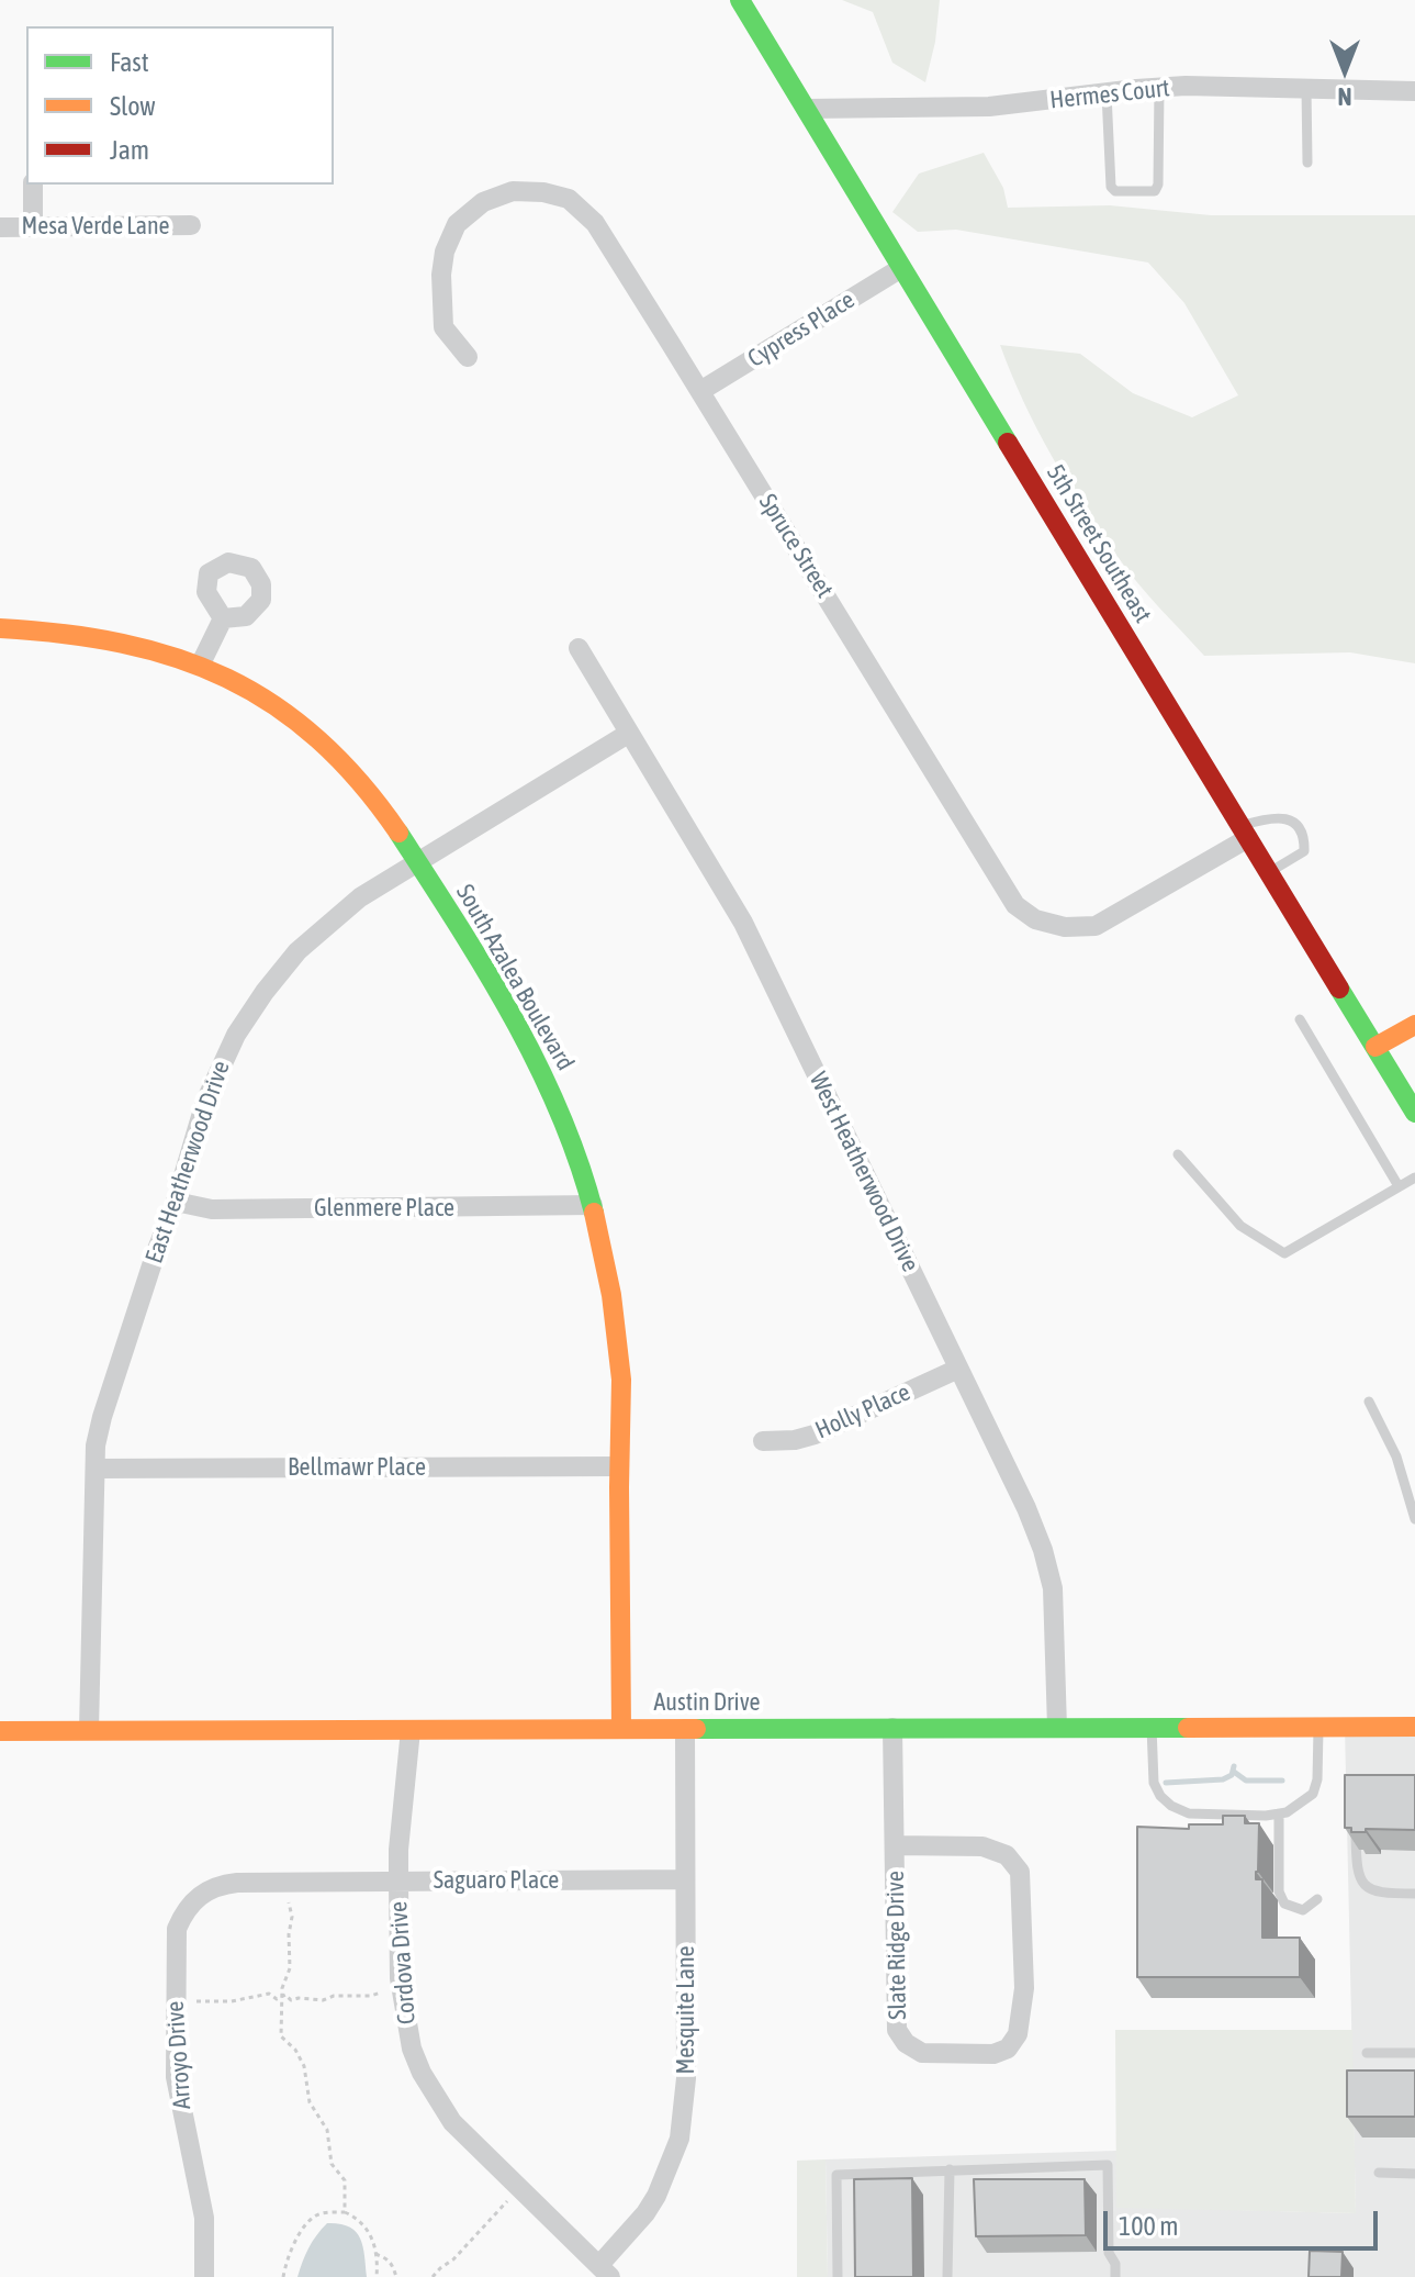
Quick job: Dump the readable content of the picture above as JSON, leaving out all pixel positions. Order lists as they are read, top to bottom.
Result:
{
  "streets": {
    "street": [
      "Hermes Court",
      "Mesa Verde Lane",
      "Cypress Place",
      "5th Street Southeast",
      "Spruce Street",
      "South Azalea Boulevard",
      "East Heatherwood Drive",
      "West Heatherwood Drive",
      "Glenmere Place",
      "Holly Place",
      "Bellmawr Place",
      "Austin Drive",
      "Saguaro Place",
      "Slate Ridge Drive",
      "Cordova Drive",
      "Mesquite Lane",
      "Arroyo Drive"
    ]
  },
  "crossings": [
    ["Hermes Court", "5th Street Southeast"],
    ["Cypress Place", "5th Street Southeast"],
    ["Cypress Place", "Spruce Street"],
    ["5th Street Southeast", "Spruce Street"],
    ["South Azalea Boulevard", "East Heatherwood Drive"],
    ["South Azalea Boulevard", "Glenmere Place"],
    ["South Azalea Boulevard", "Bellmawr Place"],
    ["South Azalea Boulevard", "Austin Drive"],
    ["East Heatherwood Drive", "West Heatherwood Drive"],
    ["East Heatherwood Drive", "Glenmere Place"],
    ["East Heatherwood Drive", "Bellmawr Place"],
    ["East Heatherwood Drive", "Austin Drive"],
    ["West Heatherwood Drive", "Holly Place"],
    ["West Heatherwood Drive", "Austin Drive"],
    ["Austin Drive", "Slate Ridge Drive"],
    ["Austin Drive", "Cordova Drive"],
    ["Austin Drive", "Mesquite Lane"],
    ["Saguaro Place", "Cordova Drive"],
    ["Saguaro Place", "Mesquite Lane"],
    ["Saguaro Place", "Arroyo Drive"],
    ["Cordova Drive", "Mesquite Lane"]
  ],
  "legend": ["Fast", "Slow", "Jam"],
  "scale_bar": "100 m",
  "north": "bottom"
}
